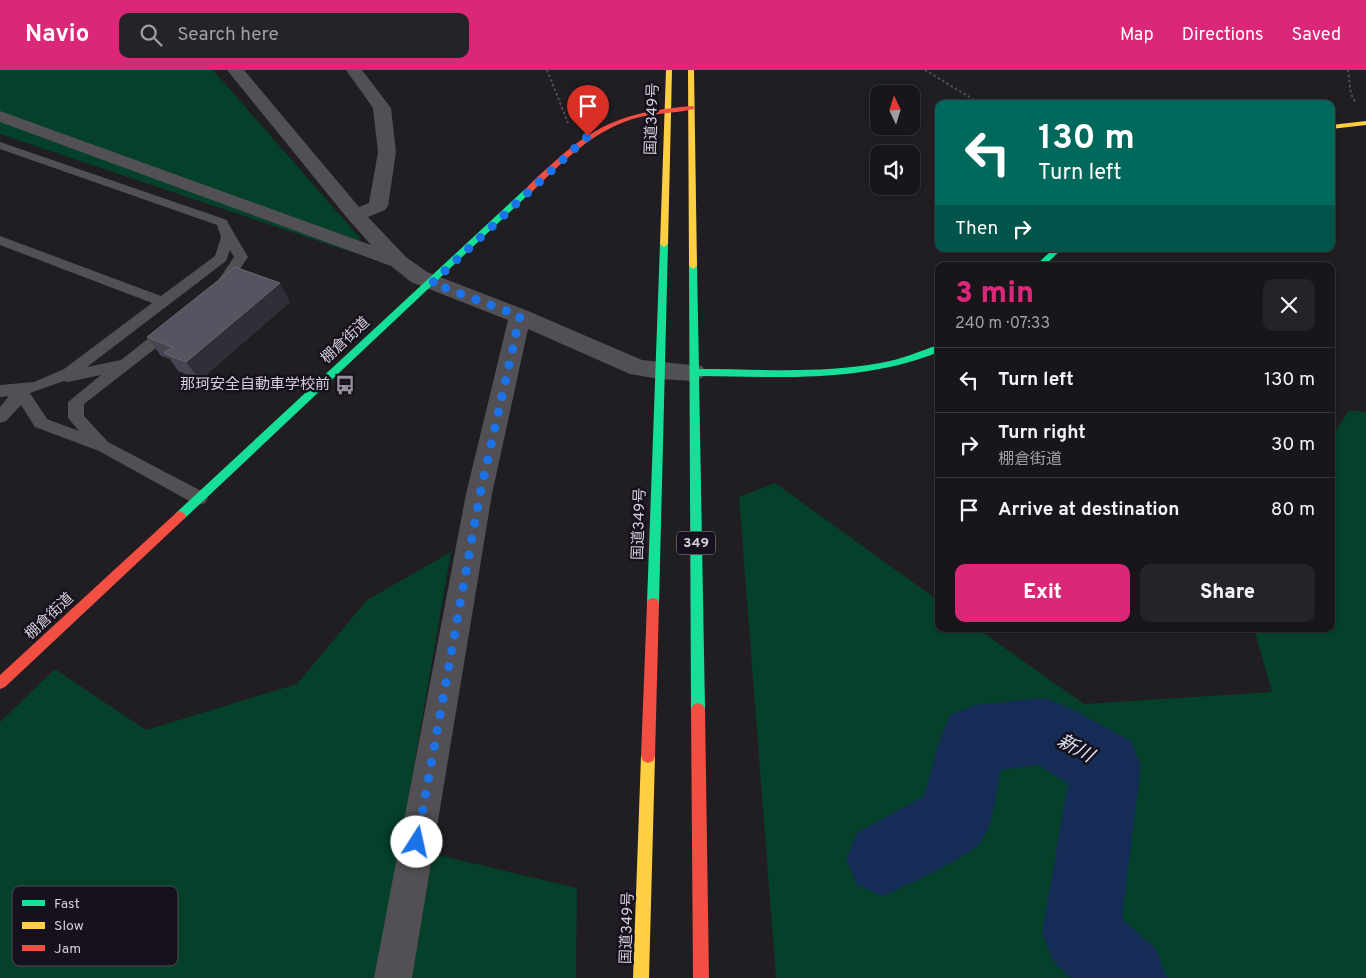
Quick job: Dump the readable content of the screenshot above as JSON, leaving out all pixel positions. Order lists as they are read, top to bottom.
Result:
{
  "streets": {
    "main road": ["国道349号", "棚倉街道", "349"]
  },
  "crossings": [
    ["国道349号", "棚倉街道"],
    ["棚倉街道", "349"]
  ],
  "water": ["新川"],
  "places": {
    "bus stop": ["那珂安全自動車学校前"]
  },
  "legend": ["Fast", "Slow", "Jam"],
  "north": "top",
  "page": {
    "header": "Navio",
    "search": "Search here",
    "nav": ["Map", "Directions", "Saved"],
    "turn": ["130 m", "Turn left"],
    "then": "Then",
    "heading": ["3 min", "240 m · 07:33"],
    "list": [
      {
        "name": "Turn left",
        "value": "130 m"
      },
      {
        "name": "Turn right",
        "note": "棚倉街道",
        "value": "30 m"
      },
      {
        "name": "Arrive at destination",
        "value": "80 m"
      }
    ],
    "buttons": ["Exit", "Share"]
  }
}
